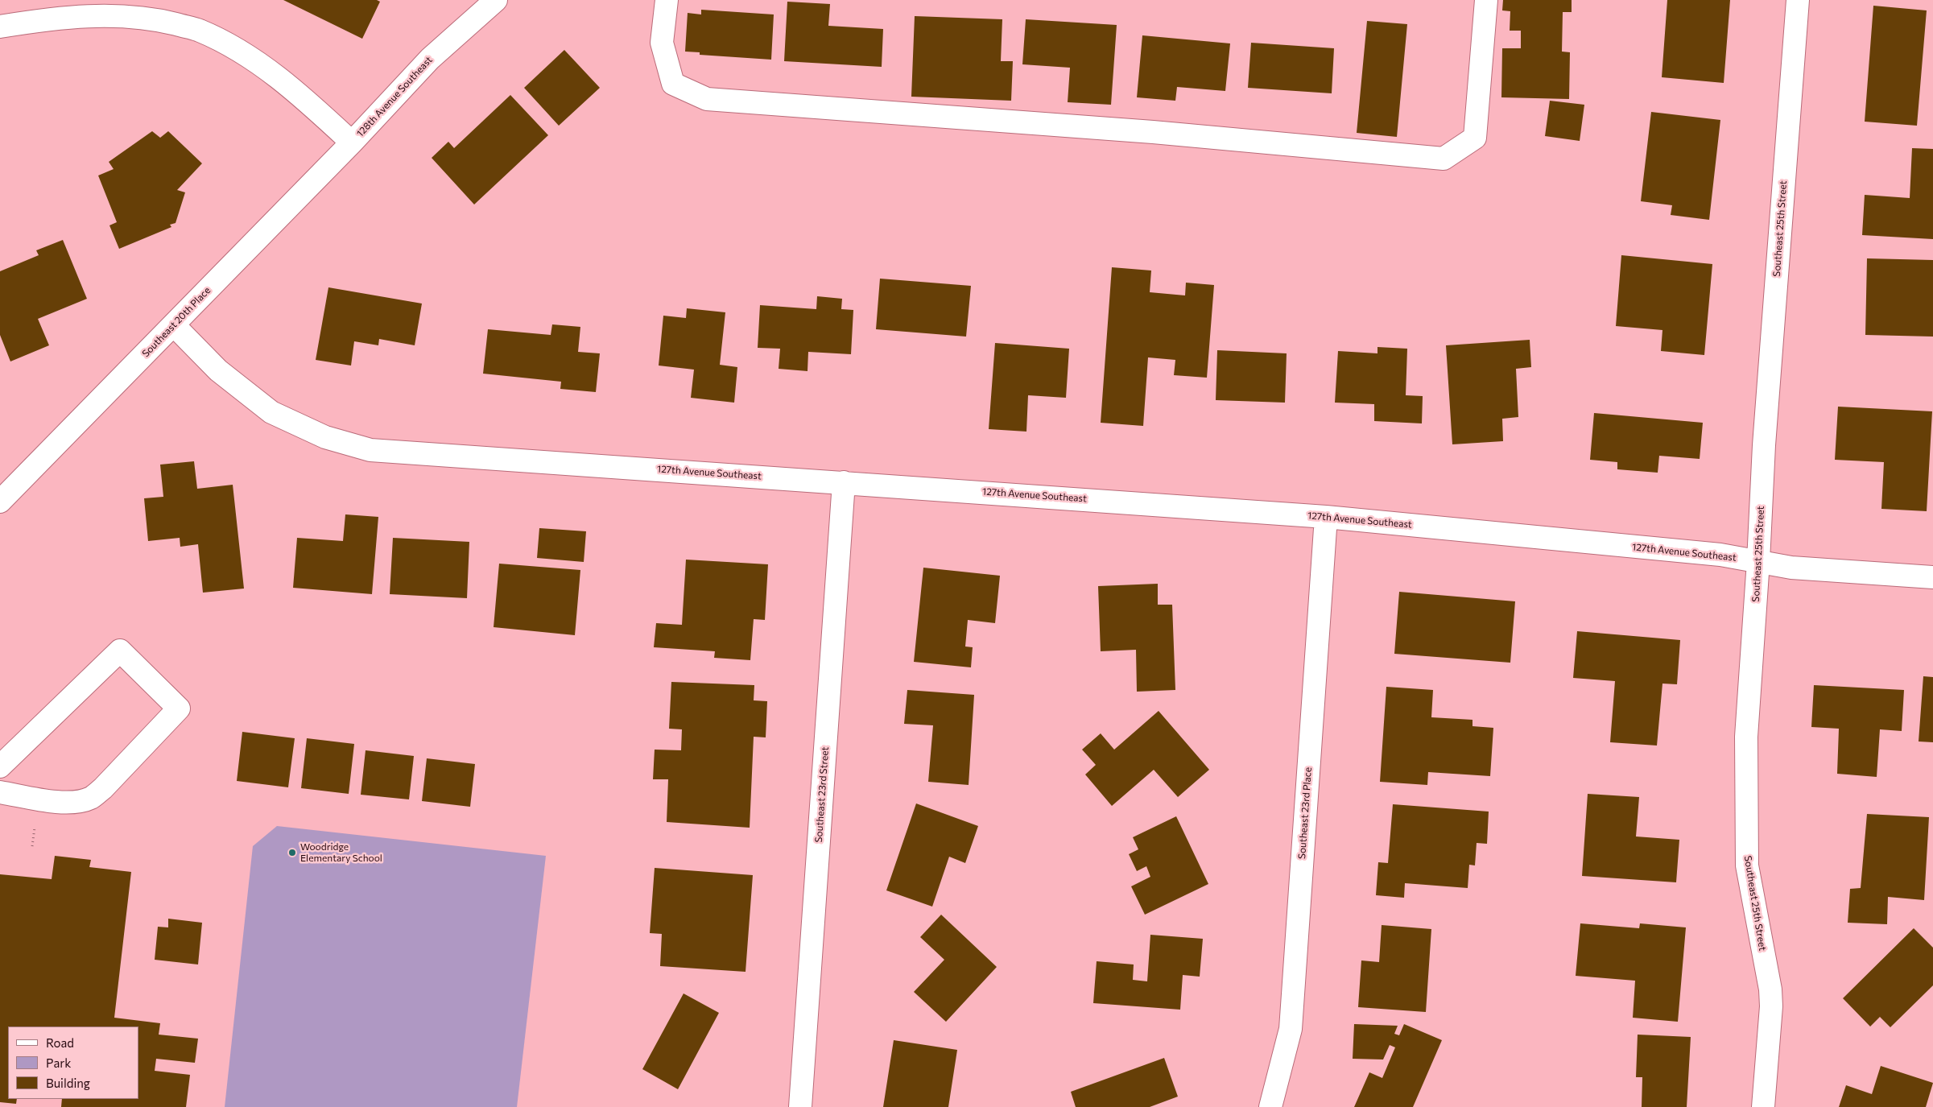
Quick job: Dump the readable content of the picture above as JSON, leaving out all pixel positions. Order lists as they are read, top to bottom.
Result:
{
  "streets": {
    "street": [
      "128th Avenue Southeast",
      "Southeast 25th Street",
      "Southeast 20th Place",
      "127th Avenue Southeast",
      "Southeast 23rd Street",
      "Southeast 23rd Place"
    ]
  },
  "crossings": [
    ["128th Avenue Southeast", "Southeast 20th Place"],
    ["Southeast 25th Street", "127th Avenue Southeast"],
    ["Southeast 20th Place", "127th Avenue Southeast"],
    ["127th Avenue Southeast", "Southeast 23rd Street"],
    ["127th Avenue Southeast", "Southeast 23rd Place"]
  ],
  "places": ["Woodridge Elementary School"],
  "legend": ["Road", "Park", "Building"]
}
